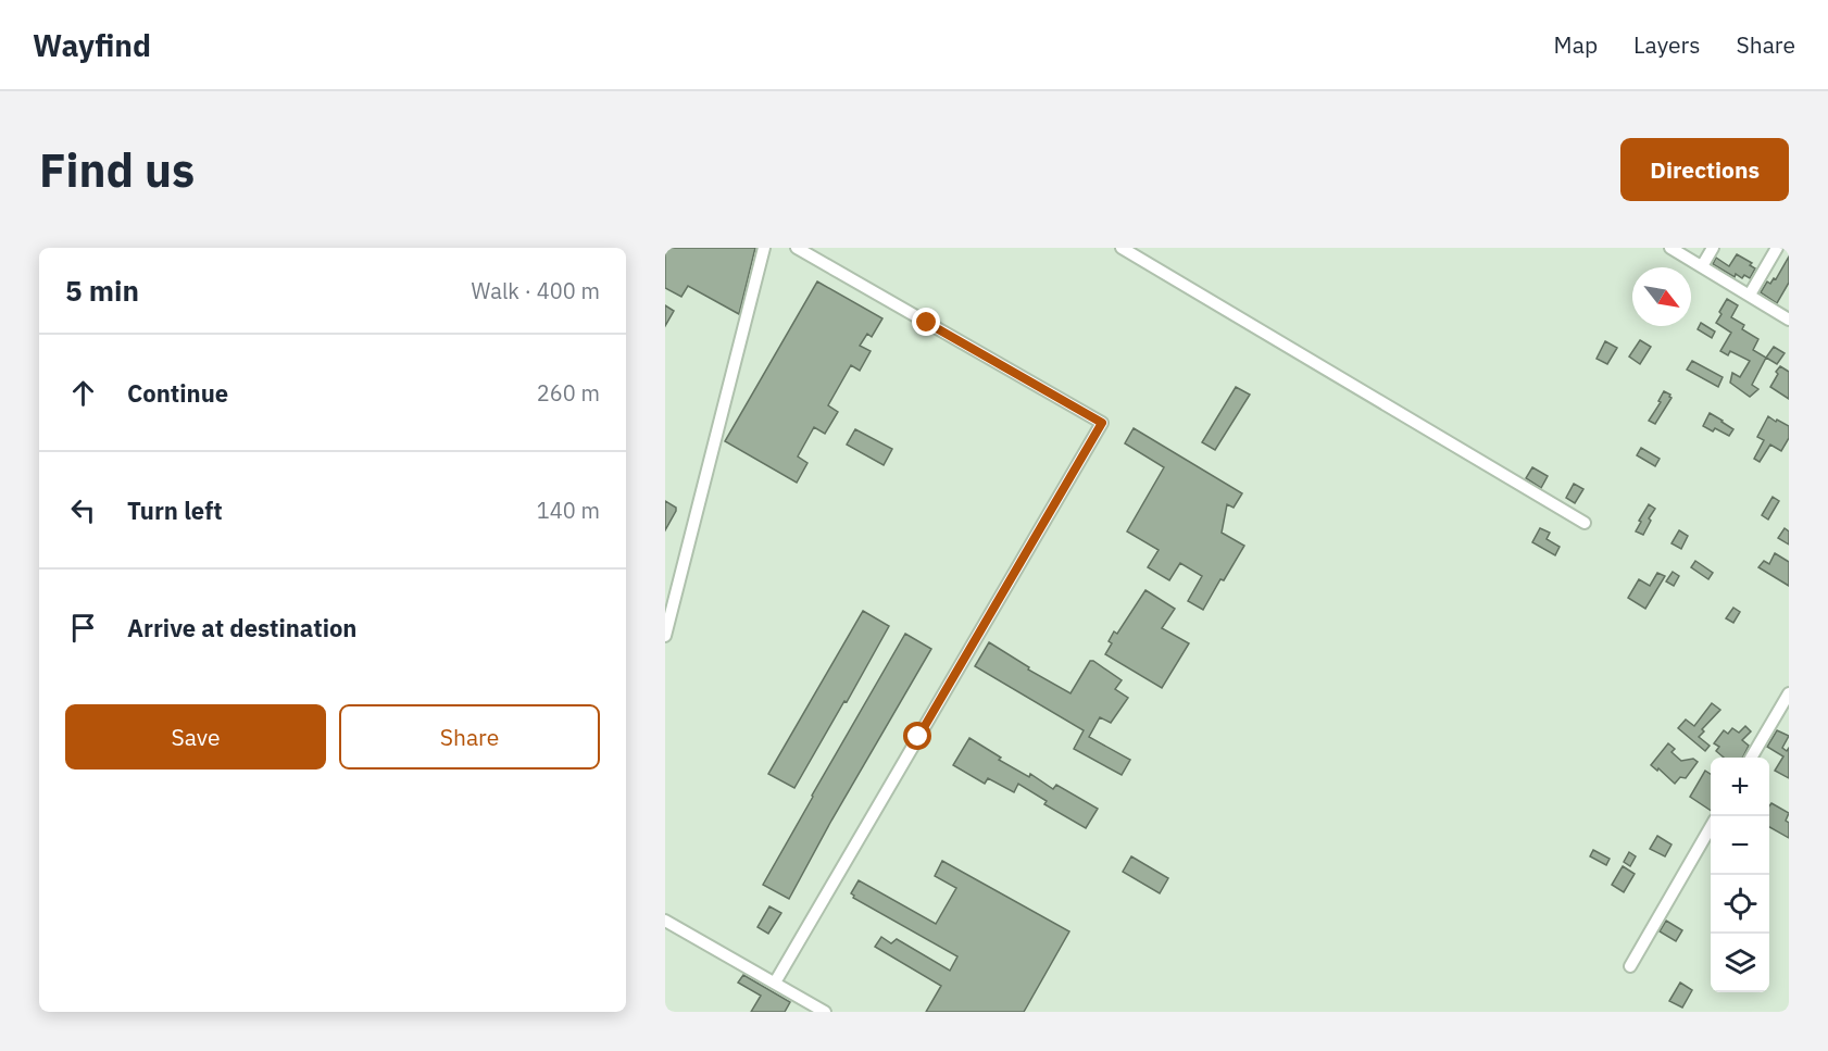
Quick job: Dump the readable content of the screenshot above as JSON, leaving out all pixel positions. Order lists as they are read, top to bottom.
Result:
{
  "north": "bottom right",
  "page": {
    "header": "Wayfind",
    "nav": ["Map", "Layers", "Share"],
    "buttons": [
      "Directions",
      ["Save", "Share"]
    ],
    "title": "Find us",
    "heading": ["5 min", "Walk · 400 m"],
    "list": [
      ["Continue", "260 m"],
      ["Turn left", "140 m"],
      "Arrive at destination"
    ],
    "map_buttons": ["+", "−"]
  }
}
